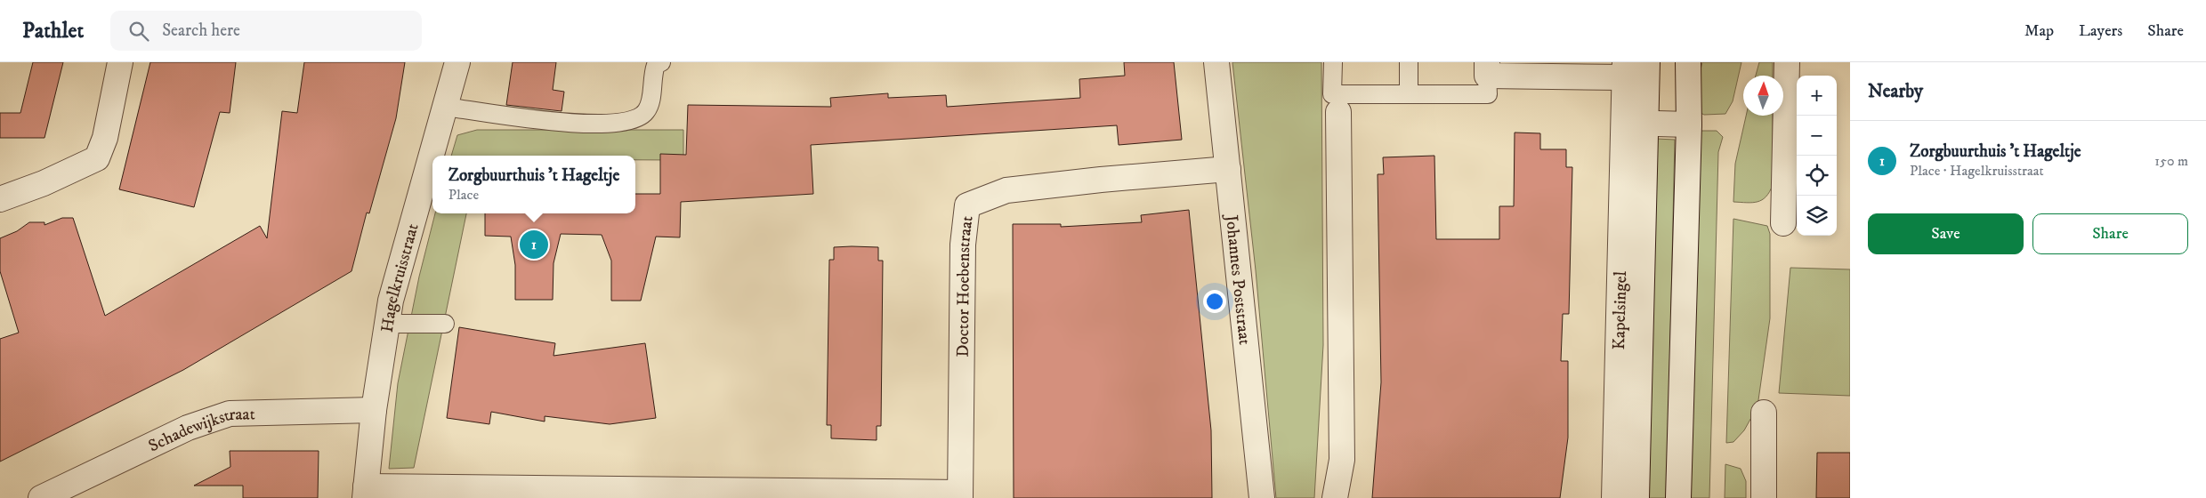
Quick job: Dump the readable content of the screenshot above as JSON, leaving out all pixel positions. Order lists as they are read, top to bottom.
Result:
{
  "streets": {
    "street": [
      "Hagelkruisstraat",
      "Johannes Poststraat",
      "Doctor Hoebenstraat",
      "Kapelsingel",
      "Schadewijkstraat"
    ]
  },
  "crossings": [
    ["Hagelkruisstraat", "Schadewijkstraat"],
    ["Johannes Poststraat", "Doctor Hoebenstraat"]
  ],
  "north": "top",
  "page": {
    "header": "Pathlet",
    "search": "Search here",
    "nav": ["Map", "Layers", "Share"],
    "heading": "Nearby",
    "map_buttons": ["+", "−"],
    "list": [
      {
        "mark": "1",
        "name": "Zorgbuurthuis 't Hageltje",
        "note": "Place · Hagelkruisstraat",
        "value": "150 m"
      }
    ],
    "popup": ["Zorgbuurthuis 't Hageltje", "Place"],
    "buttons": ["Save", "Share"],
    "pins": "1"
  }
}
